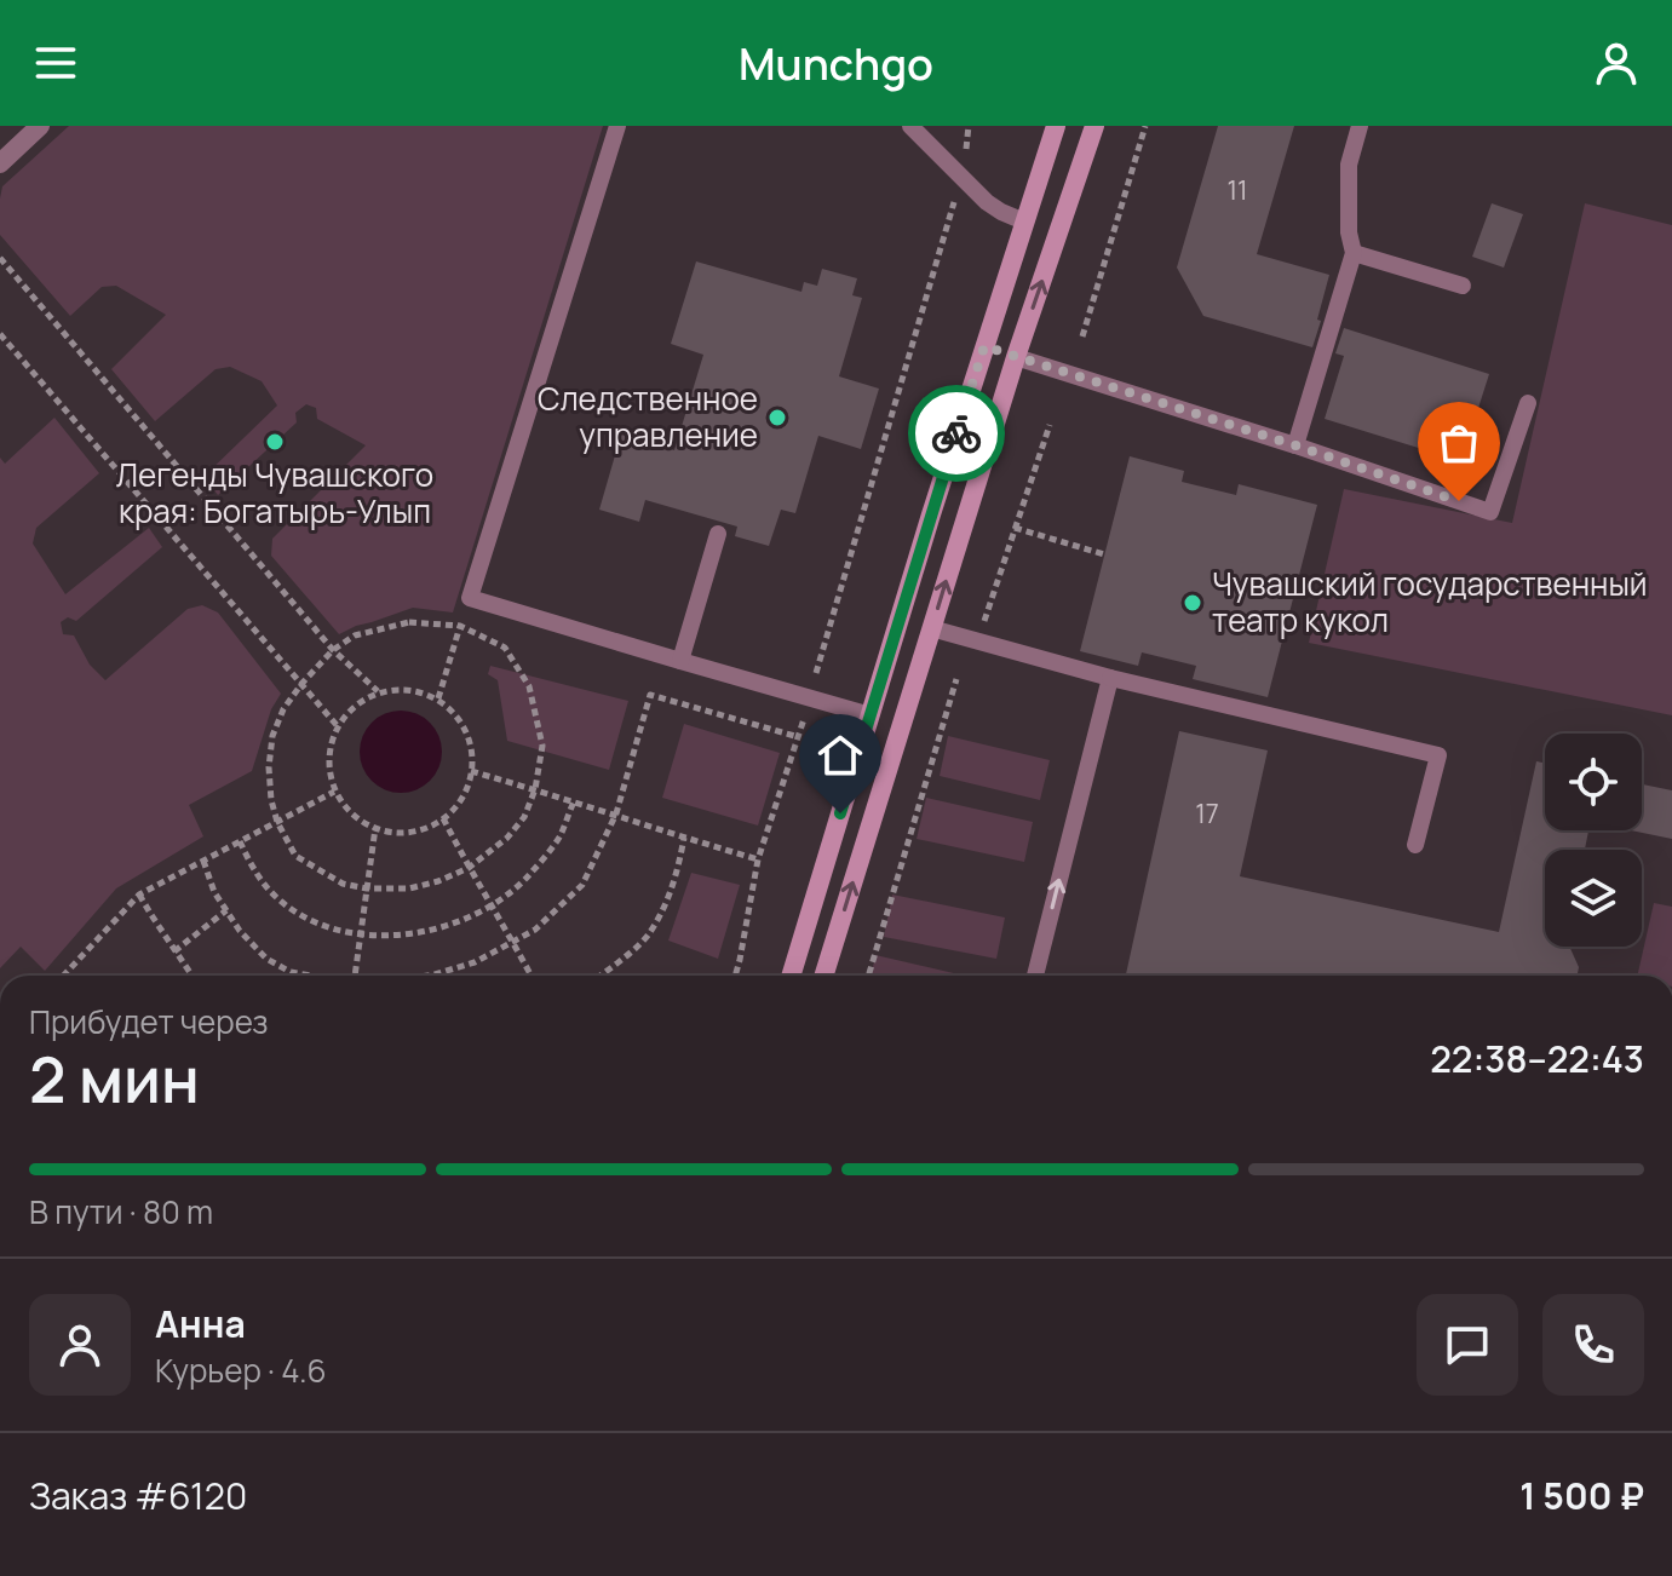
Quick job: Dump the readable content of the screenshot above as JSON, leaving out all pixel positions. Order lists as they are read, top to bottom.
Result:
{
  "places": ["Следственное управление", "Легенды Чувашского края: Богатырь-Улып", "Чувашский государственный театр кукол"],
  "house_numbers": ["11", "17"],
  "page": {
    "header": "Munchgo",
    "heading": ["2 мин", "Прибудет через", "22:38–22:43"],
    "panel": [
      "Анна",
      "Курьер · 4.6",
      "Заказ #6120",
      "1 500 ₽"
    ],
    "bar": "В пути · 80 m"
  }
}
